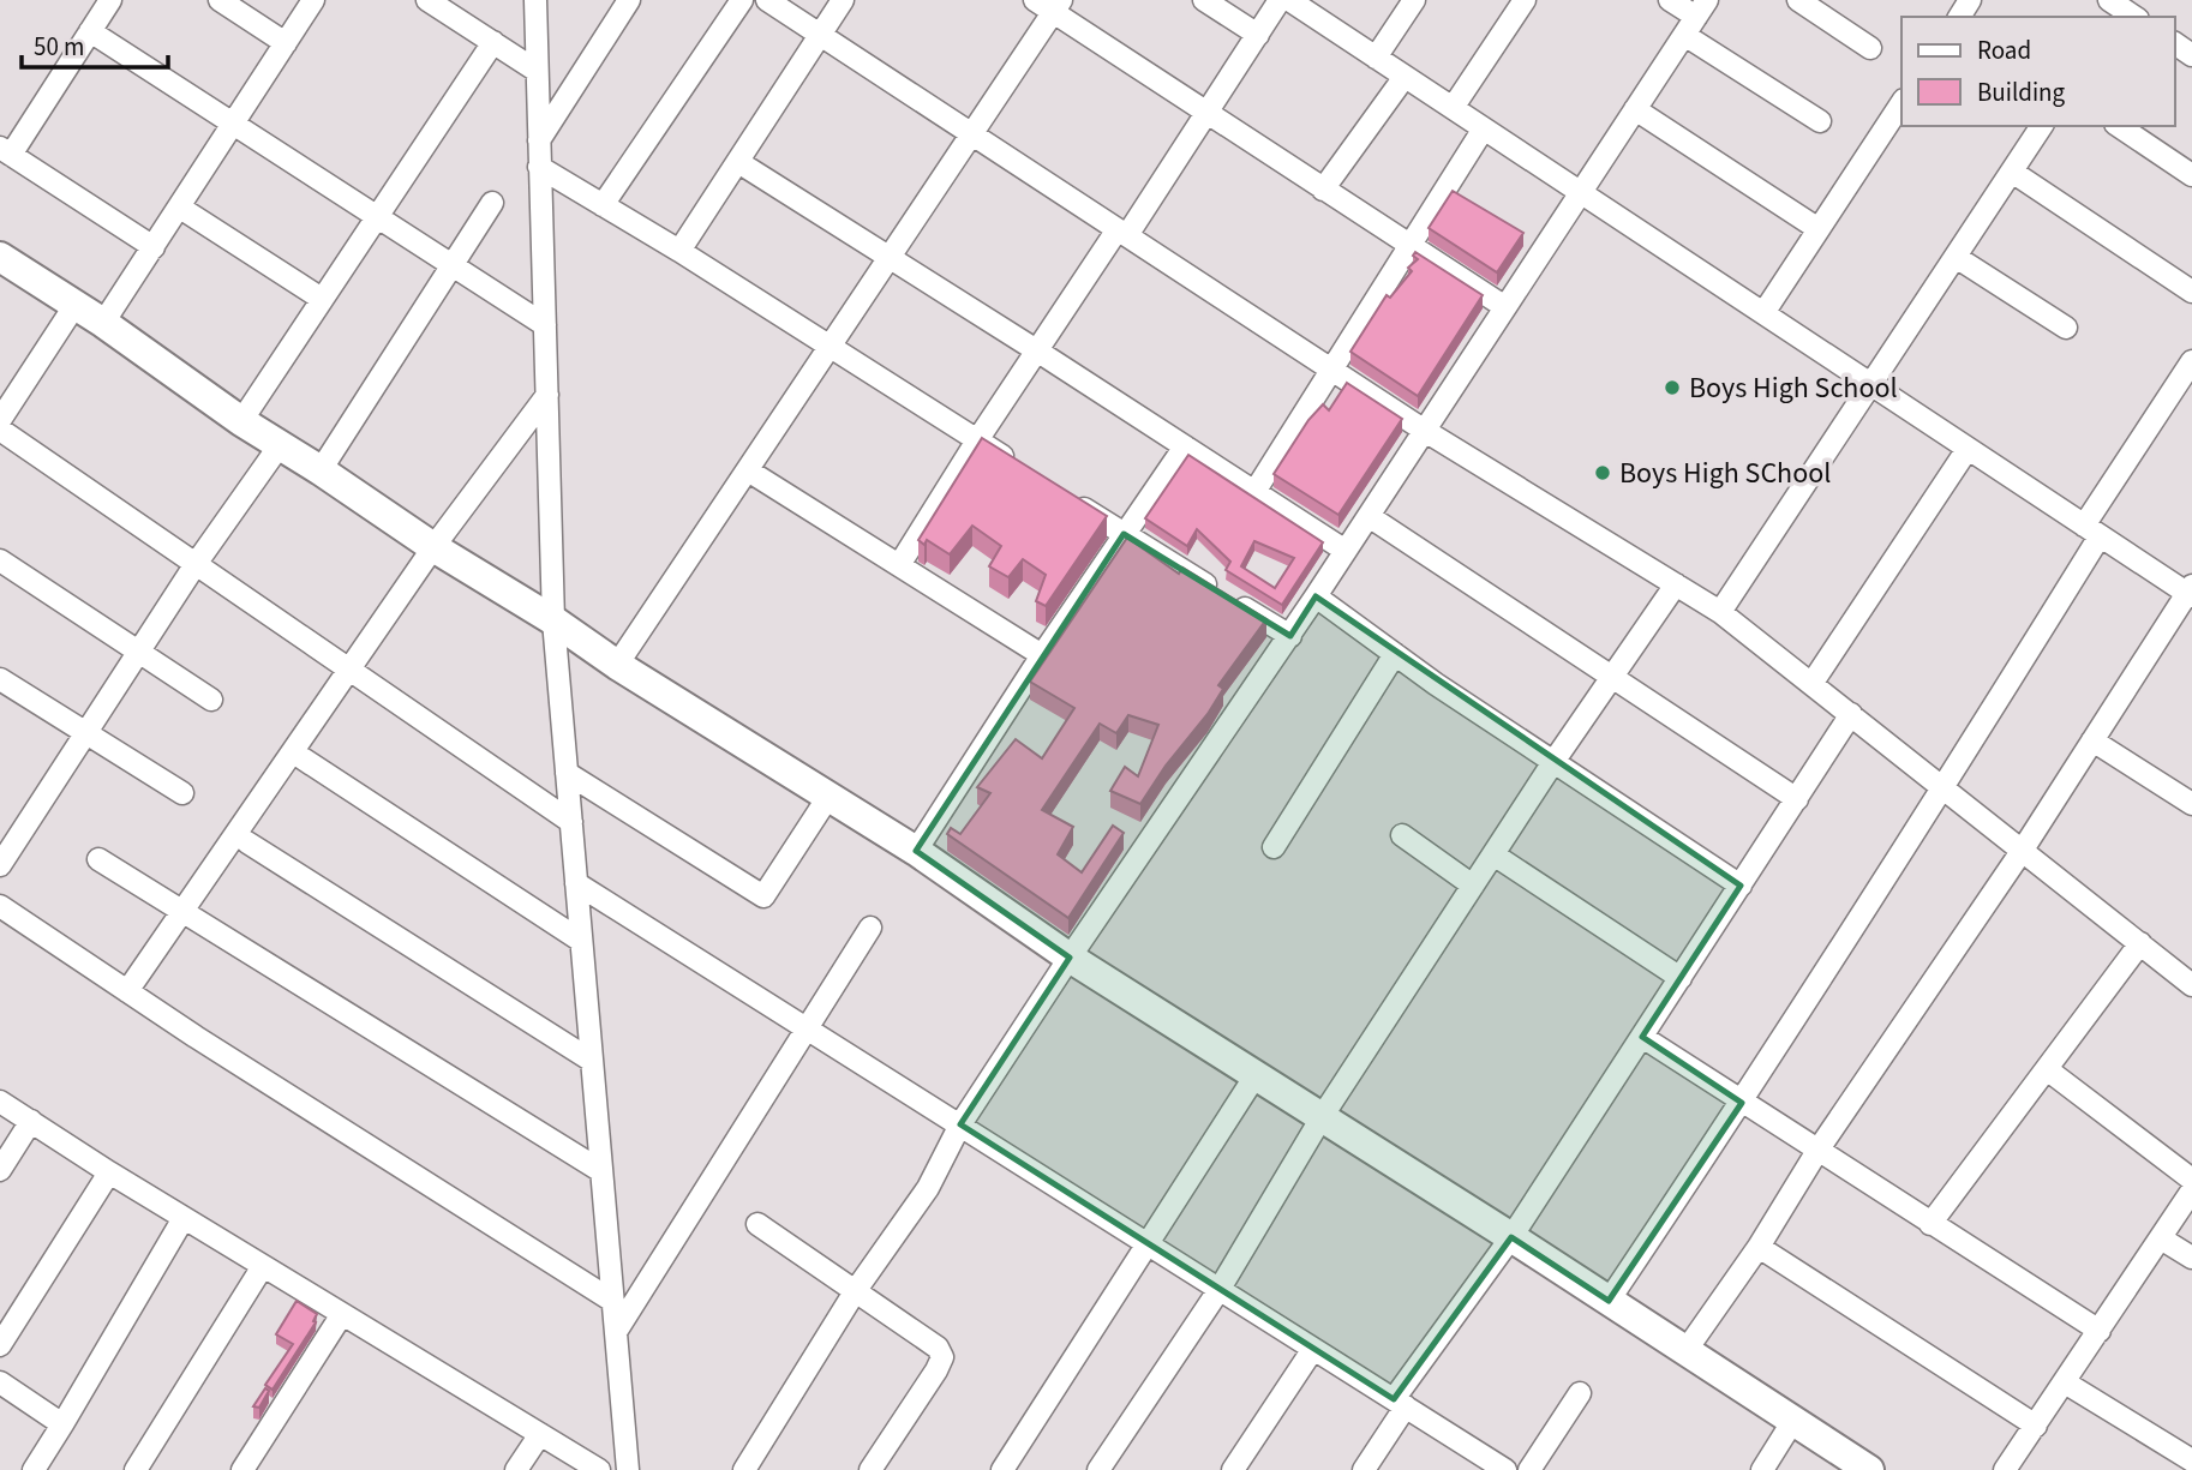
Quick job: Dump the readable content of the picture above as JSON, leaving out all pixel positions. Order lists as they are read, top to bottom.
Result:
{
  "places": ["Boys High School", "Boys High SChool"],
  "legend": ["Road", "Building"],
  "scale_bar": "50 m"
}
